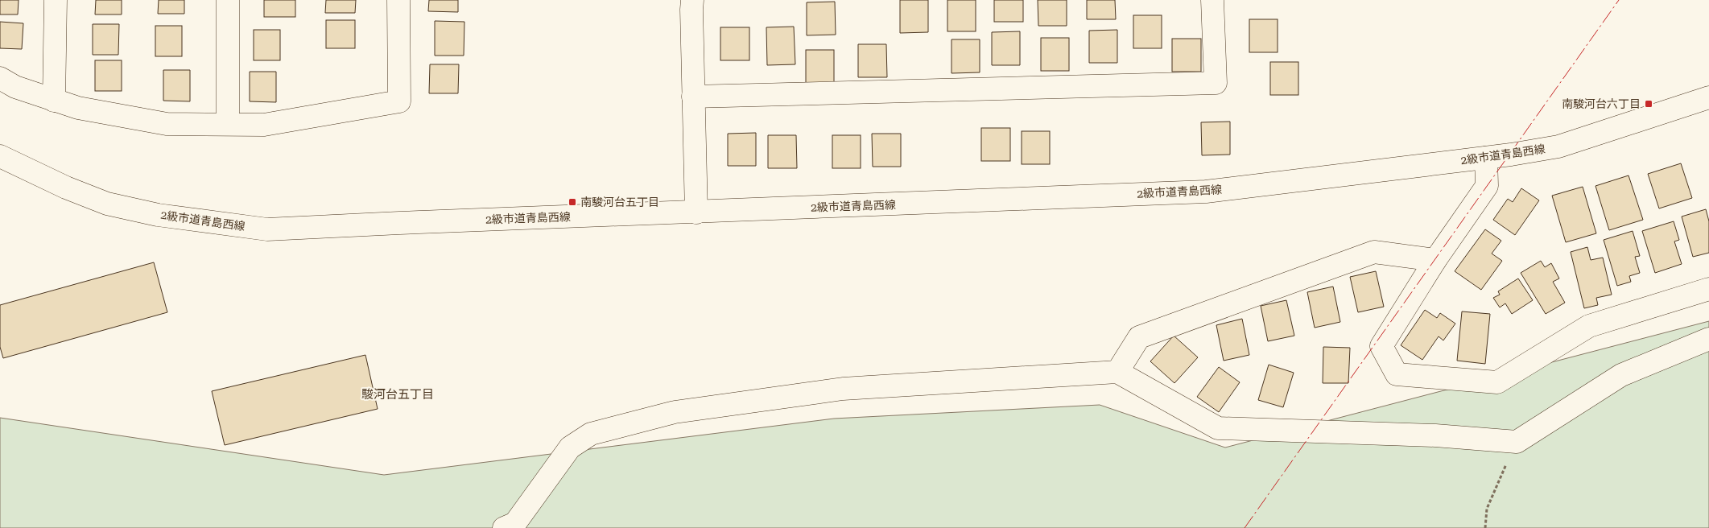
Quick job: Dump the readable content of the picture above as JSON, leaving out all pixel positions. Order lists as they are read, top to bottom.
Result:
{
  "streets": {
    "street": ["2級市道青島西線"]
  },
  "districts": ["駿河台五丁目"],
  "places": {
    "transit": ["南駿河台六丁目", "南駿河台五丁目"]
  }
}
